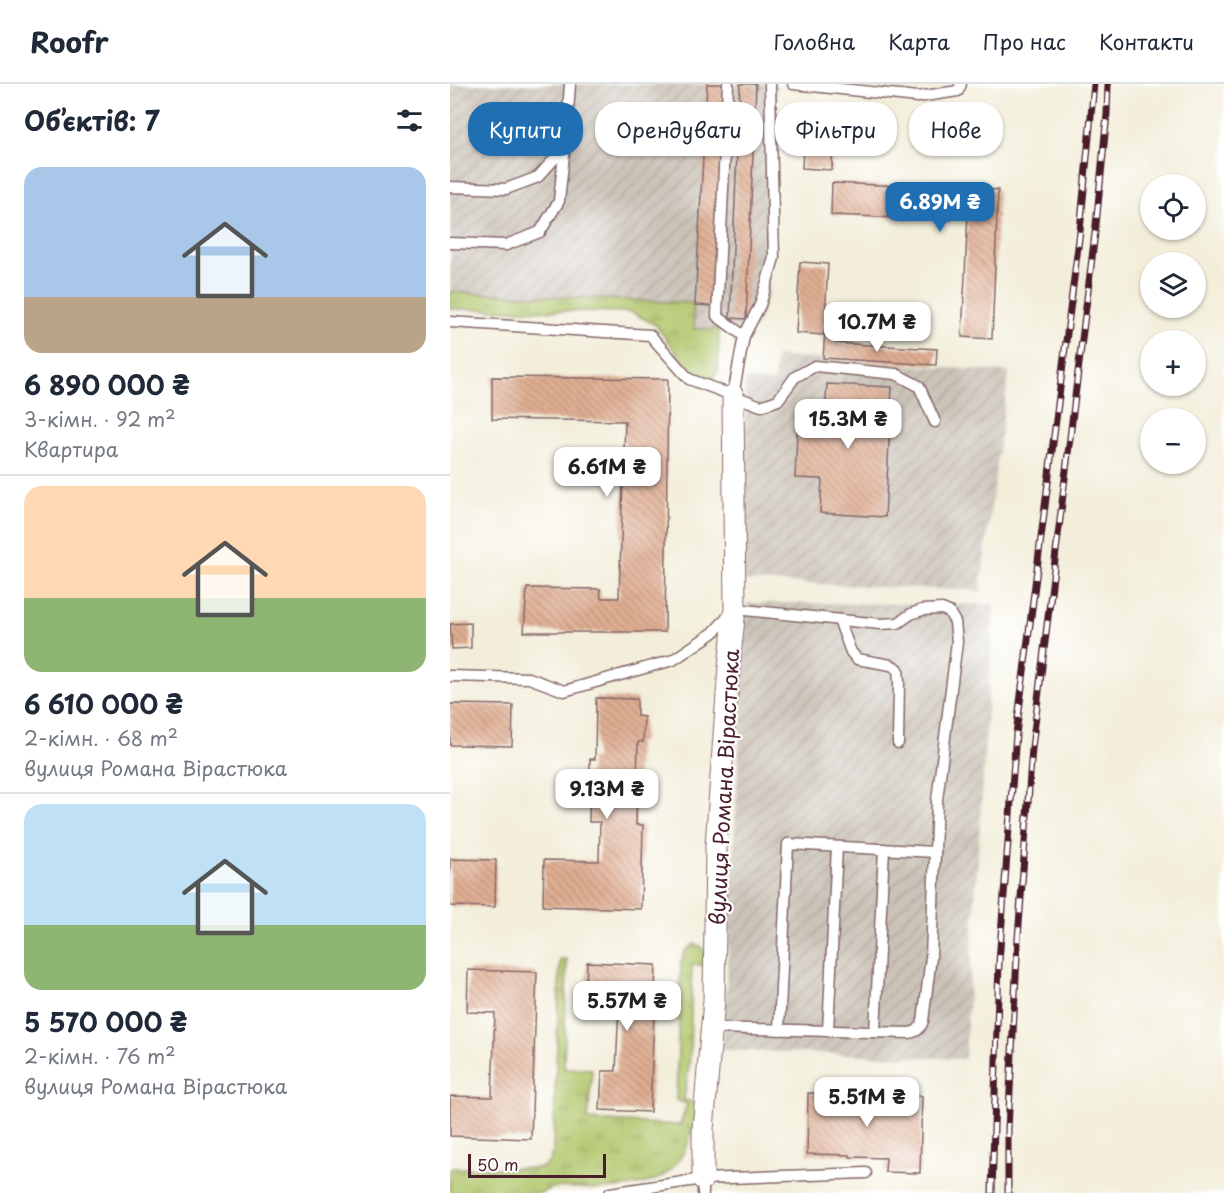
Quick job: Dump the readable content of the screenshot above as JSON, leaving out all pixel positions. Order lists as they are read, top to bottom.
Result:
{
  "streets": {
    "street": ["вулиця Романа Вірастюка"]
  },
  "scale_bar": "50 m",
  "page": {
    "header": "Roofr",
    "nav": [
      "Головна",
      "Карта",
      "Про нас",
      "Контакти"
    ],
    "heading": "Об’єктів: 7",
    "chip": [
      "Купити",
      "Орендувати",
      "Фільтри",
      "Нове"
    ],
    "list": [
      {
        "name": "6 890 000 ₴",
        "note": "3-кімн. · 92 m² · Квартира"
      },
      {
        "name": "6 610 000 ₴",
        "note": "2-кімн. · 68 m² · вулиця Романа Вірастюка"
      },
      {
        "name": "5 570 000 ₴",
        "note": "2-кімн. · 76 m² · вулиця Романа Вірастюка"
      }
    ],
    "map_buttons": ["+", "−"],
    "price": [
      "6.89M ₴",
      "10.7M ₴",
      "15.3M ₴",
      "6.61M ₴",
      "9.13M ₴",
      "5.57M ₴",
      "5.51M ₴"
    ],
    "scale": "50 m"
  }
}
